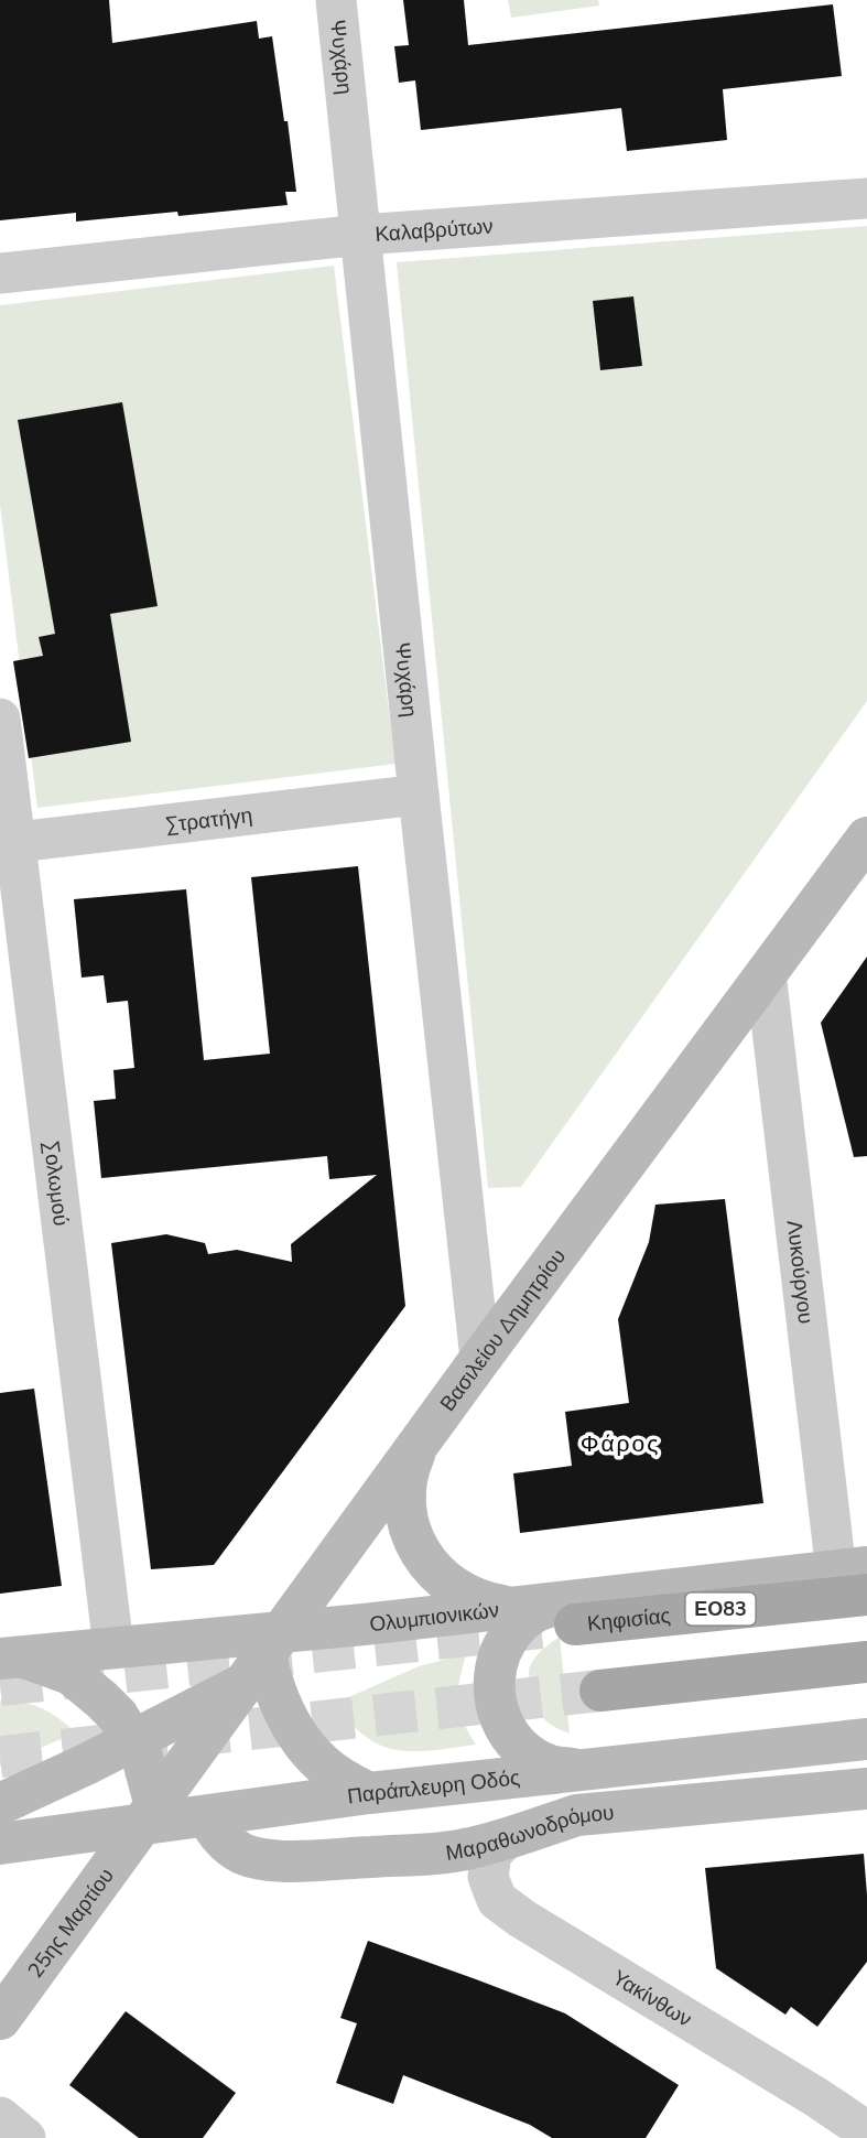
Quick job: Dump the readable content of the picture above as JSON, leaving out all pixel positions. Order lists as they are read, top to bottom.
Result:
{
  "streets": {
    "main road": ["ΕΟ83", "Κηφισίας"],
    "street": [
      "Ψυχάρη",
      "Καλαβρύτων",
      "Στρατήγη",
      "Σολωμού",
      "Λυκούργου",
      "Βασιλείου Δημητρίου",
      "Ολυμπιονικών",
      "Παράπλευρη Οδός",
      "Μαραθωνοδρόμου",
      "25ης Μαρτίου",
      "Υακίνθων"
    ]
  },
  "crossings": [
    ["Ψυχάρη", "Καλαβρύτων"],
    ["Ψυχάρη", "Στρατήγη"],
    ["Ψυχάρη", "Βασιλείου Δημητρίου"],
    ["Στρατήγη", "Σολωμού"],
    ["Σολωμού", "Ολυμπιονικών"],
    ["Λυκούργου", "Βασιλείου Δημητρίου"],
    ["Λυκούργου", "Κηφισίας"],
    ["Βασιλείου Δημητρίου", "Ολυμπιονικών"],
    ["Βασιλείου Δημητρίου", "Παράπλευρη Οδός"],
    ["Βασιλείου Δημητρίου", "25ης Μαρτίου"],
    ["Ολυμπιονικών", "Κηφισίας"],
    ["Παράπλευρη Οδός", "Μαραθωνοδρόμου"],
    ["Παράπλευρη Οδός", "25ης Μαρτίου"],
    ["Μαραθωνοδρόμου", "Υακίνθων"]
  ],
  "districts": ["Φάρος"]
}
